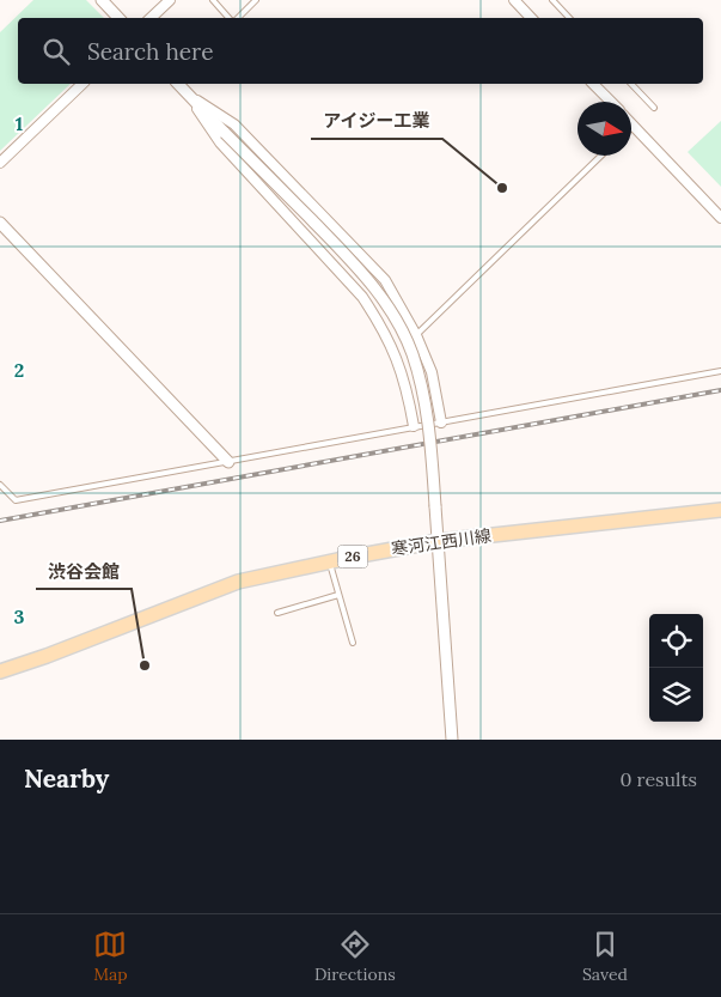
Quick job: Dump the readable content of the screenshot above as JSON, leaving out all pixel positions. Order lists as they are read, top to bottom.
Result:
{
  "streets": {
    "main road": ["寒河江西川線", "26"]
  },
  "places": ["アイジー工業", "渋谷会館"],
  "north": "right",
  "page": {
    "search": "Search here",
    "heading": ["Nearby", "0 results"],
    "nav": ["Map", "Directions", "Saved"]
  },
  "grid": {
    "rows": ["1", "2", "3"]
  }
}
